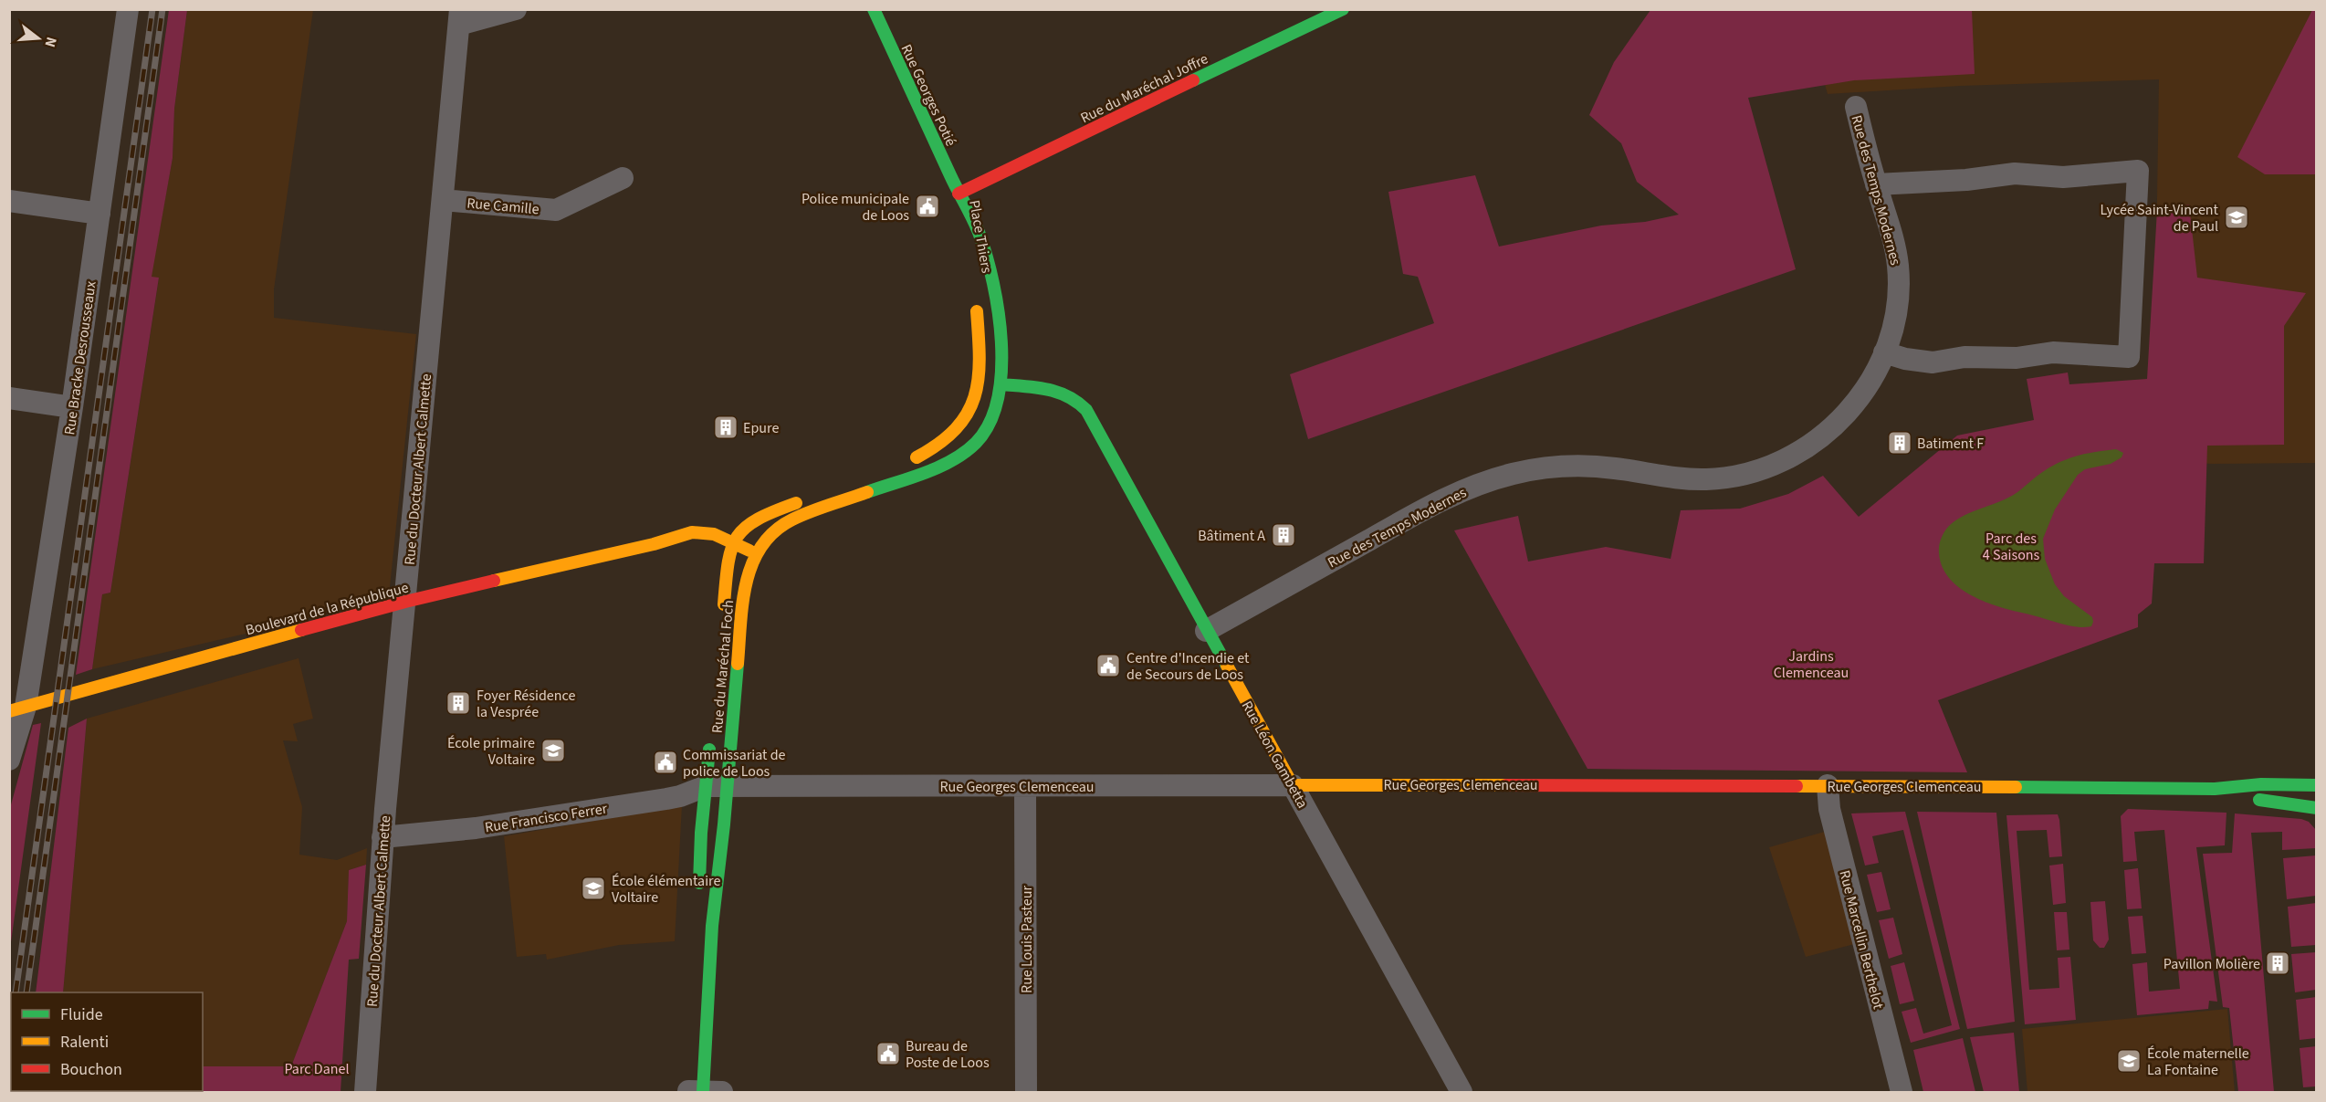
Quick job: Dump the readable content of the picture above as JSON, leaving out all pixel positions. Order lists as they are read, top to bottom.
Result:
{
  "streets": {
    "street": [
      "Rue du Maréchal Joffre",
      "Rue Georges Potié",
      "Rue des Temps Modernes",
      "Rue Camille",
      "Place Thiers",
      "Rue Bracke Desrousseaux",
      "Rue du Docteur Albert Calmette",
      "Boulevard de la République",
      "Rue du Maréchal Foch",
      "Rue Léon Gambetta",
      "Rue Georges Clemenceau",
      "Rue Francisco Ferrer",
      "Rue Louis Pasteur",
      "Rue Marcellin Berthelot"
    ]
  },
  "crossings": [
    ["Rue du Maréchal Joffre", "Rue Georges Potié"],
    ["Rue du Maréchal Joffre", "Place Thiers"],
    ["Rue Georges Potié", "Place Thiers"],
    ["Rue des Temps Modernes", "Rue Léon Gambetta"],
    ["Rue Camille", "Rue du Docteur Albert Calmette"],
    ["Place Thiers", "Rue du Maréchal Foch"],
    ["Place Thiers", "Rue Léon Gambetta"],
    ["Rue Bracke Desrousseaux", "Boulevard de la République"],
    ["Rue du Docteur Albert Calmette", "Boulevard de la République"],
    ["Rue du Docteur Albert Calmette", "Rue Francisco Ferrer"],
    ["Boulevard de la République", "Rue du Maréchal Foch"],
    ["Rue du Maréchal Foch", "Rue Georges Clemenceau"],
    ["Rue du Maréchal Foch", "Rue Francisco Ferrer"],
    ["Rue Léon Gambetta", "Rue Georges Clemenceau"],
    ["Rue Georges Clemenceau", "Rue Francisco Ferrer"],
    ["Rue Georges Clemenceau", "Rue Louis Pasteur"],
    ["Rue Georges Clemenceau", "Rue Marcellin Berthelot"]
  ],
  "parks": ["Parc des 4 Saisons", "Jardins Clemenceau", "Parc Danel"],
  "places": {
    "public building": [
      "Police municipale de Loos",
      "Centre d'Incendie et de Secours de Loos",
      "Commissariat de police de Loos",
      "Bureau de Poste de Loos"
    ],
    "school or university": [
      "Lycée Saint-Vincent de Paul",
      "École primaire Voltaire",
      "École élémentaire Voltaire",
      "École maternelle La Fontaine"
    ],
    "building": [
      "Epure",
      "Batiment F",
      "Bâtiment A",
      "Foyer Résidence la Vesprée",
      "Pavillon Molière"
    ]
  },
  "legend": ["Fluide", "Ralenti", "Bouchon"],
  "north": "right"
}
